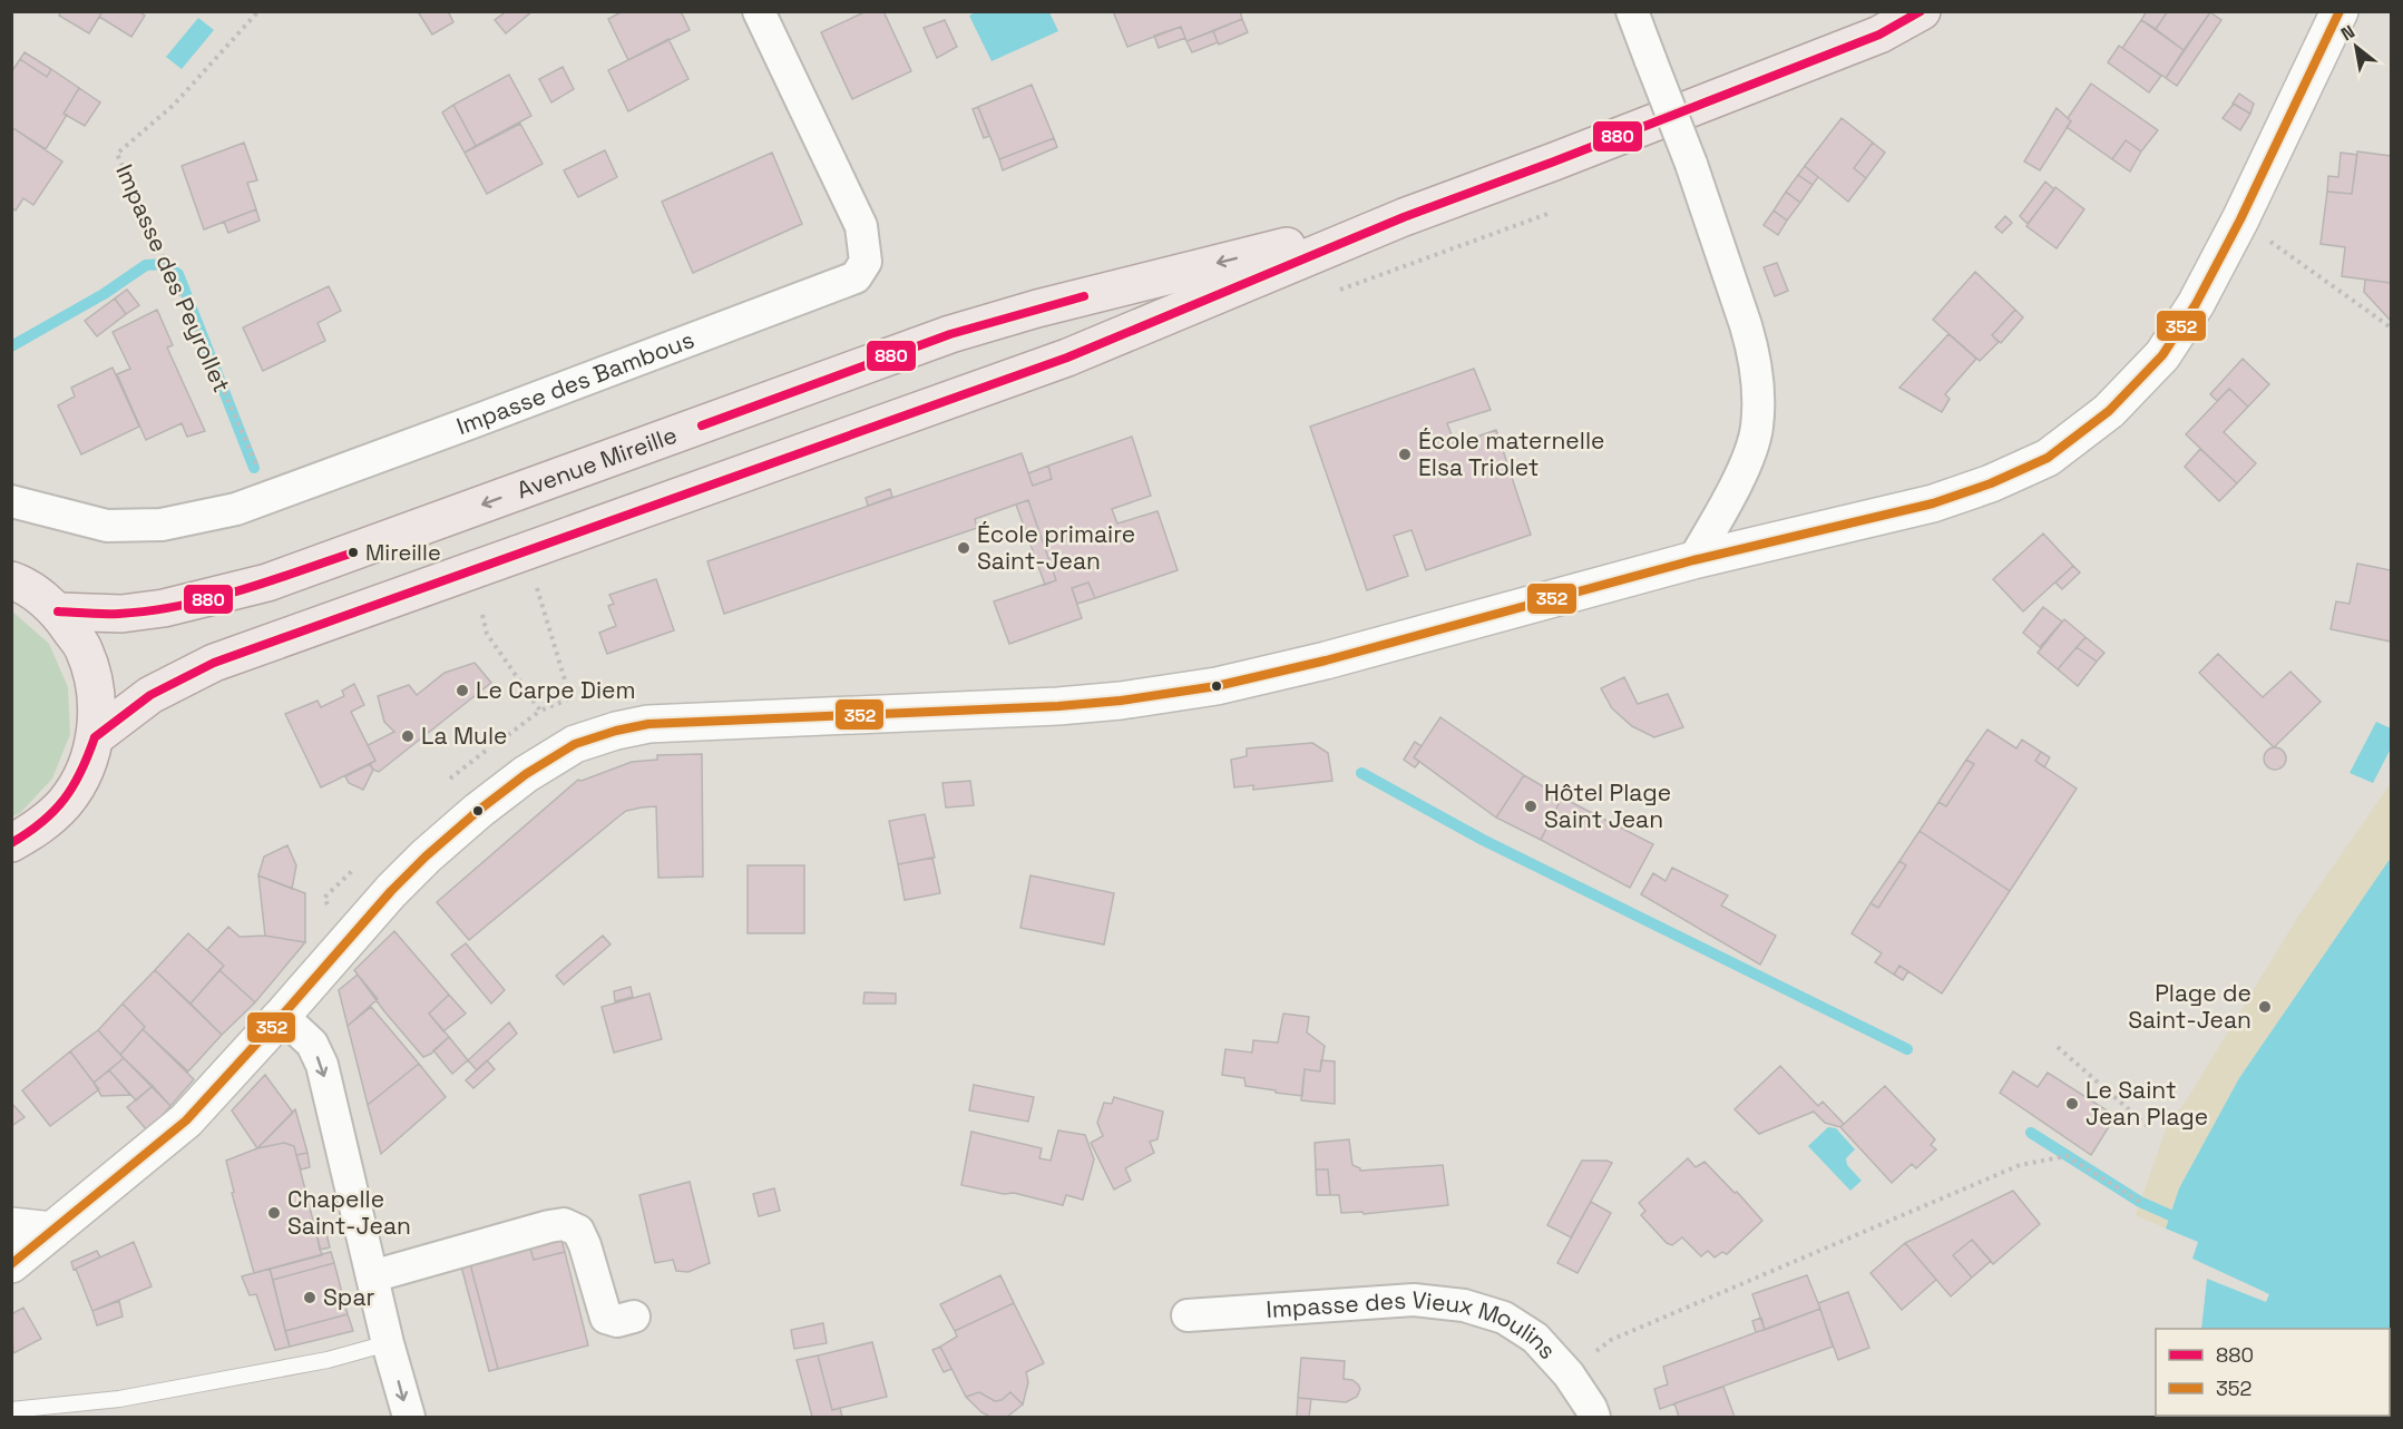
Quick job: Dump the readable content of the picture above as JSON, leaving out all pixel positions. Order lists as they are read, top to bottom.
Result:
{
  "streets": {
    "main road": ["Avenue Mireille"],
    "street": ["Impasse des Bambous", "Impasse des Vieux Moulins"],
    "path": ["Impasse des Peyrollet"]
  },
  "places": [
    "École maternelle Elsa Triolet",
    "École primaire Saint-Jean",
    "Mireille",
    "Le Carpe Diem",
    "La Mule",
    "Hôtel Plage Saint Jean",
    "Plage de Saint-Jean",
    "Le Saint Jean Plage",
    "Chapelle Saint-Jean",
    "Spar"
  ],
  "lines": ["transit line 880", "transit line 352"],
  "legend": ["880", "352"],
  "north": "top left"
}
